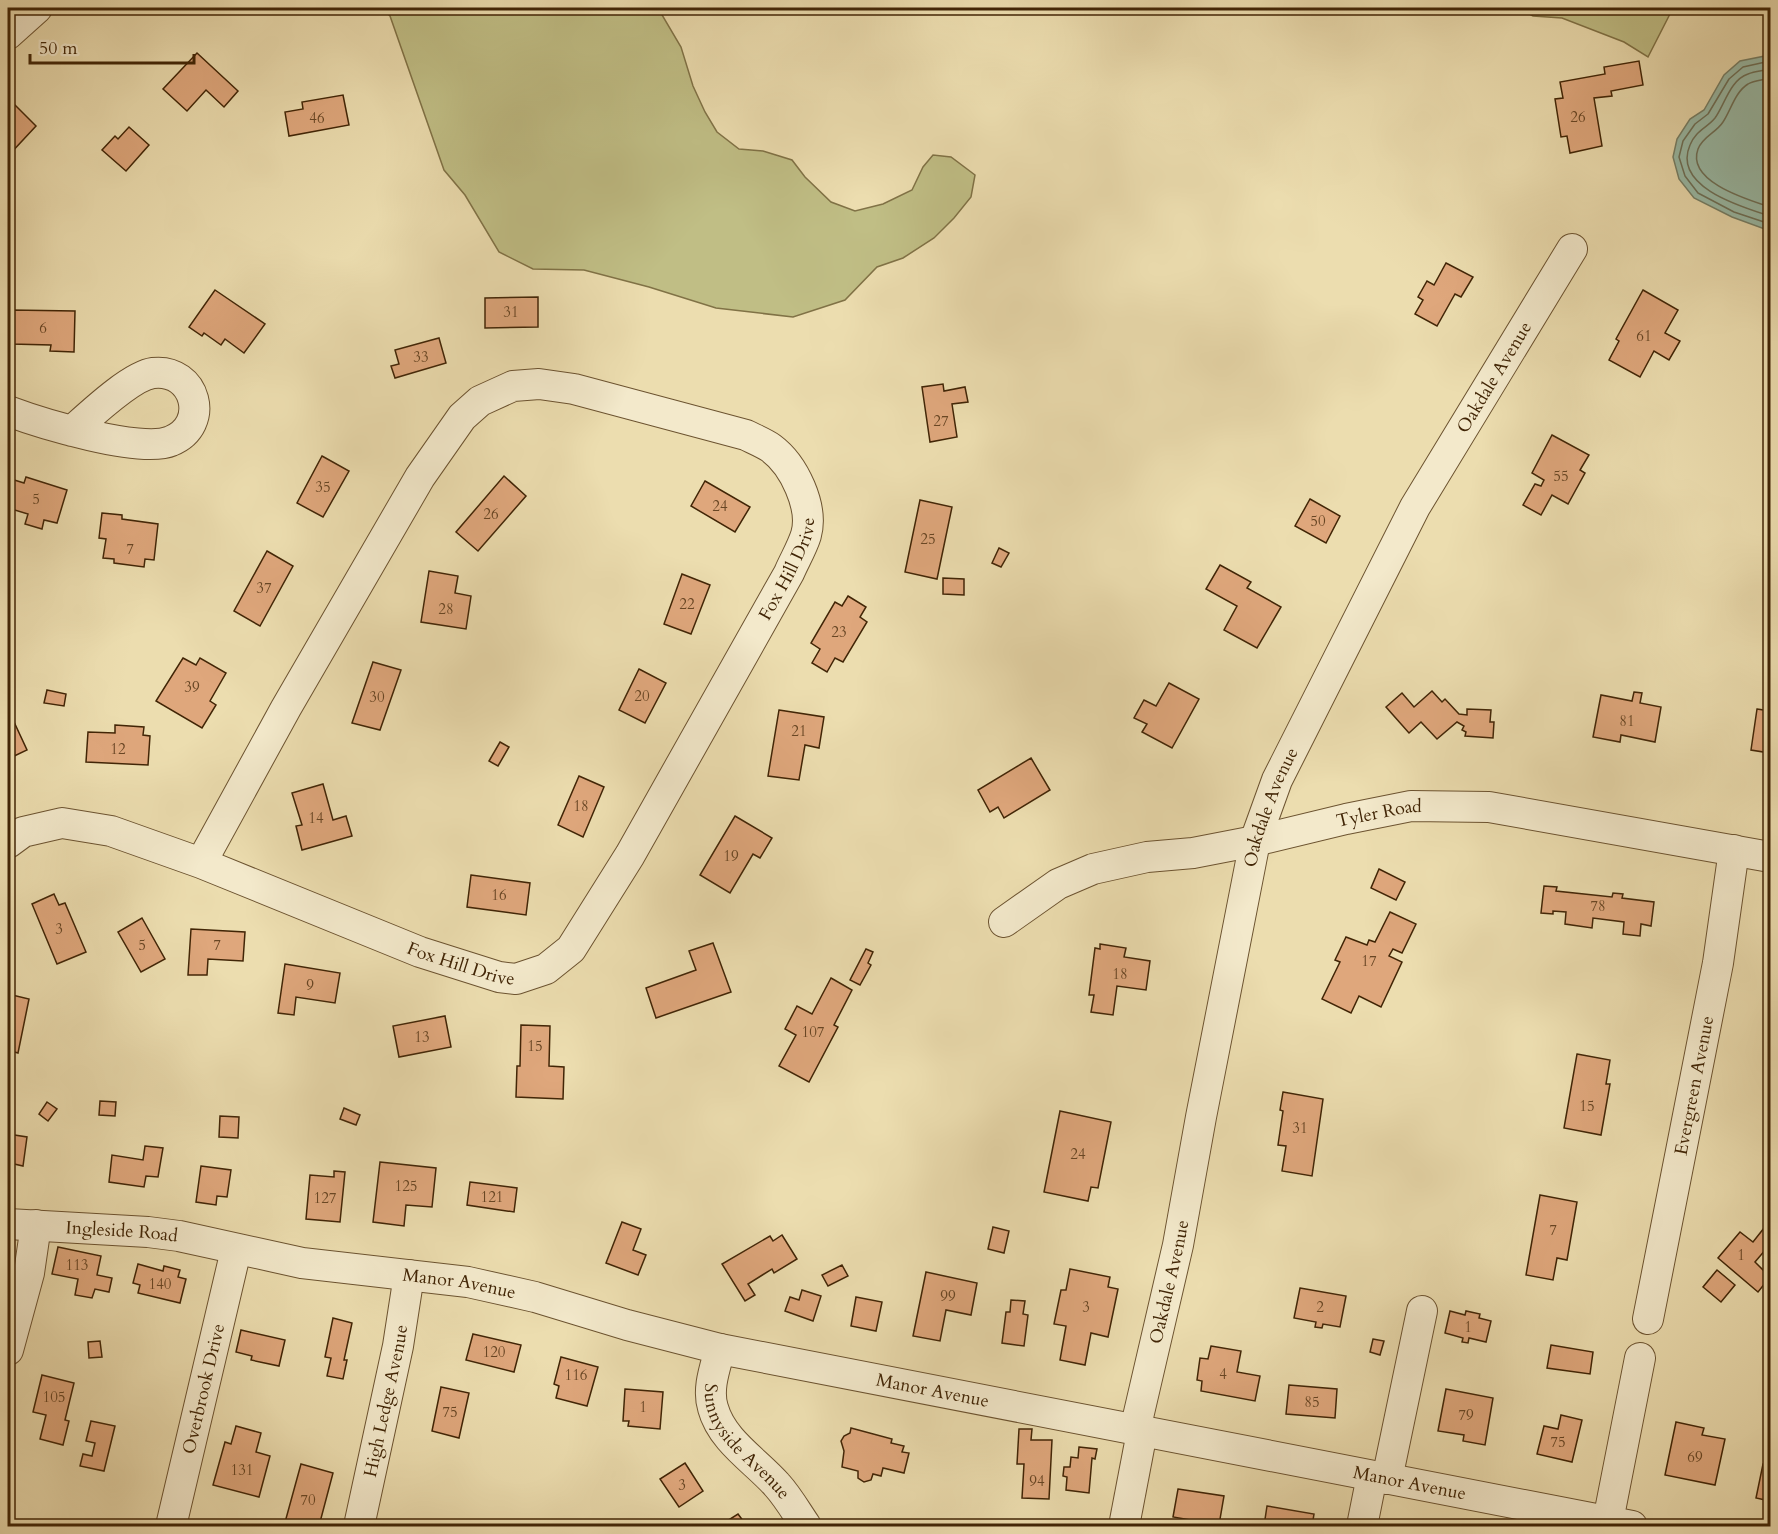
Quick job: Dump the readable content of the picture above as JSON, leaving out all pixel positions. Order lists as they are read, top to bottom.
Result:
{
  "streets": {
    "street": [
      "Oakdale Avenue",
      "Fox Hill Drive",
      "Tyler Road",
      "Evergreen Avenue",
      "Ingleside Road",
      "Manor Avenue",
      "Overbrook Drive",
      "High Ledge Avenue",
      "Sunnyside Avenue"
    ]
  },
  "crossings": [
    ["Oakdale Avenue", "Tyler Road"],
    ["Oakdale Avenue", "Manor Avenue"],
    ["Tyler Road", "Evergreen Avenue"],
    ["Ingleside Road", "Manor Avenue"],
    ["Ingleside Road", "Overbrook Drive"],
    ["Manor Avenue", "Overbrook Drive"],
    ["Manor Avenue", "High Ledge Avenue"],
    ["Manor Avenue", "Sunnyside Avenue"]
  ],
  "house_numbers": [
    "26",
    "46",
    "31",
    "6",
    "61",
    "33",
    "27",
    "55",
    "35",
    "5",
    "24",
    "26",
    "50",
    "25",
    "7",
    "37",
    "22",
    "28",
    "23",
    "39",
    "20",
    "30",
    "81",
    "21",
    "12",
    "18",
    "14",
    "19",
    "16",
    "78",
    "3",
    "5",
    "7",
    "17",
    "18",
    "9",
    "107",
    "13",
    "15",
    "15",
    "31",
    "24",
    "125",
    "121",
    "127",
    "7",
    "1",
    "113",
    "140",
    "99",
    "3",
    "2",
    "1",
    "120",
    "4",
    "116",
    "105",
    "85",
    "1",
    "75",
    "79",
    "75",
    "69",
    "131",
    "94",
    "3",
    "70"
  ],
  "scale_bar": "50 m"
}
